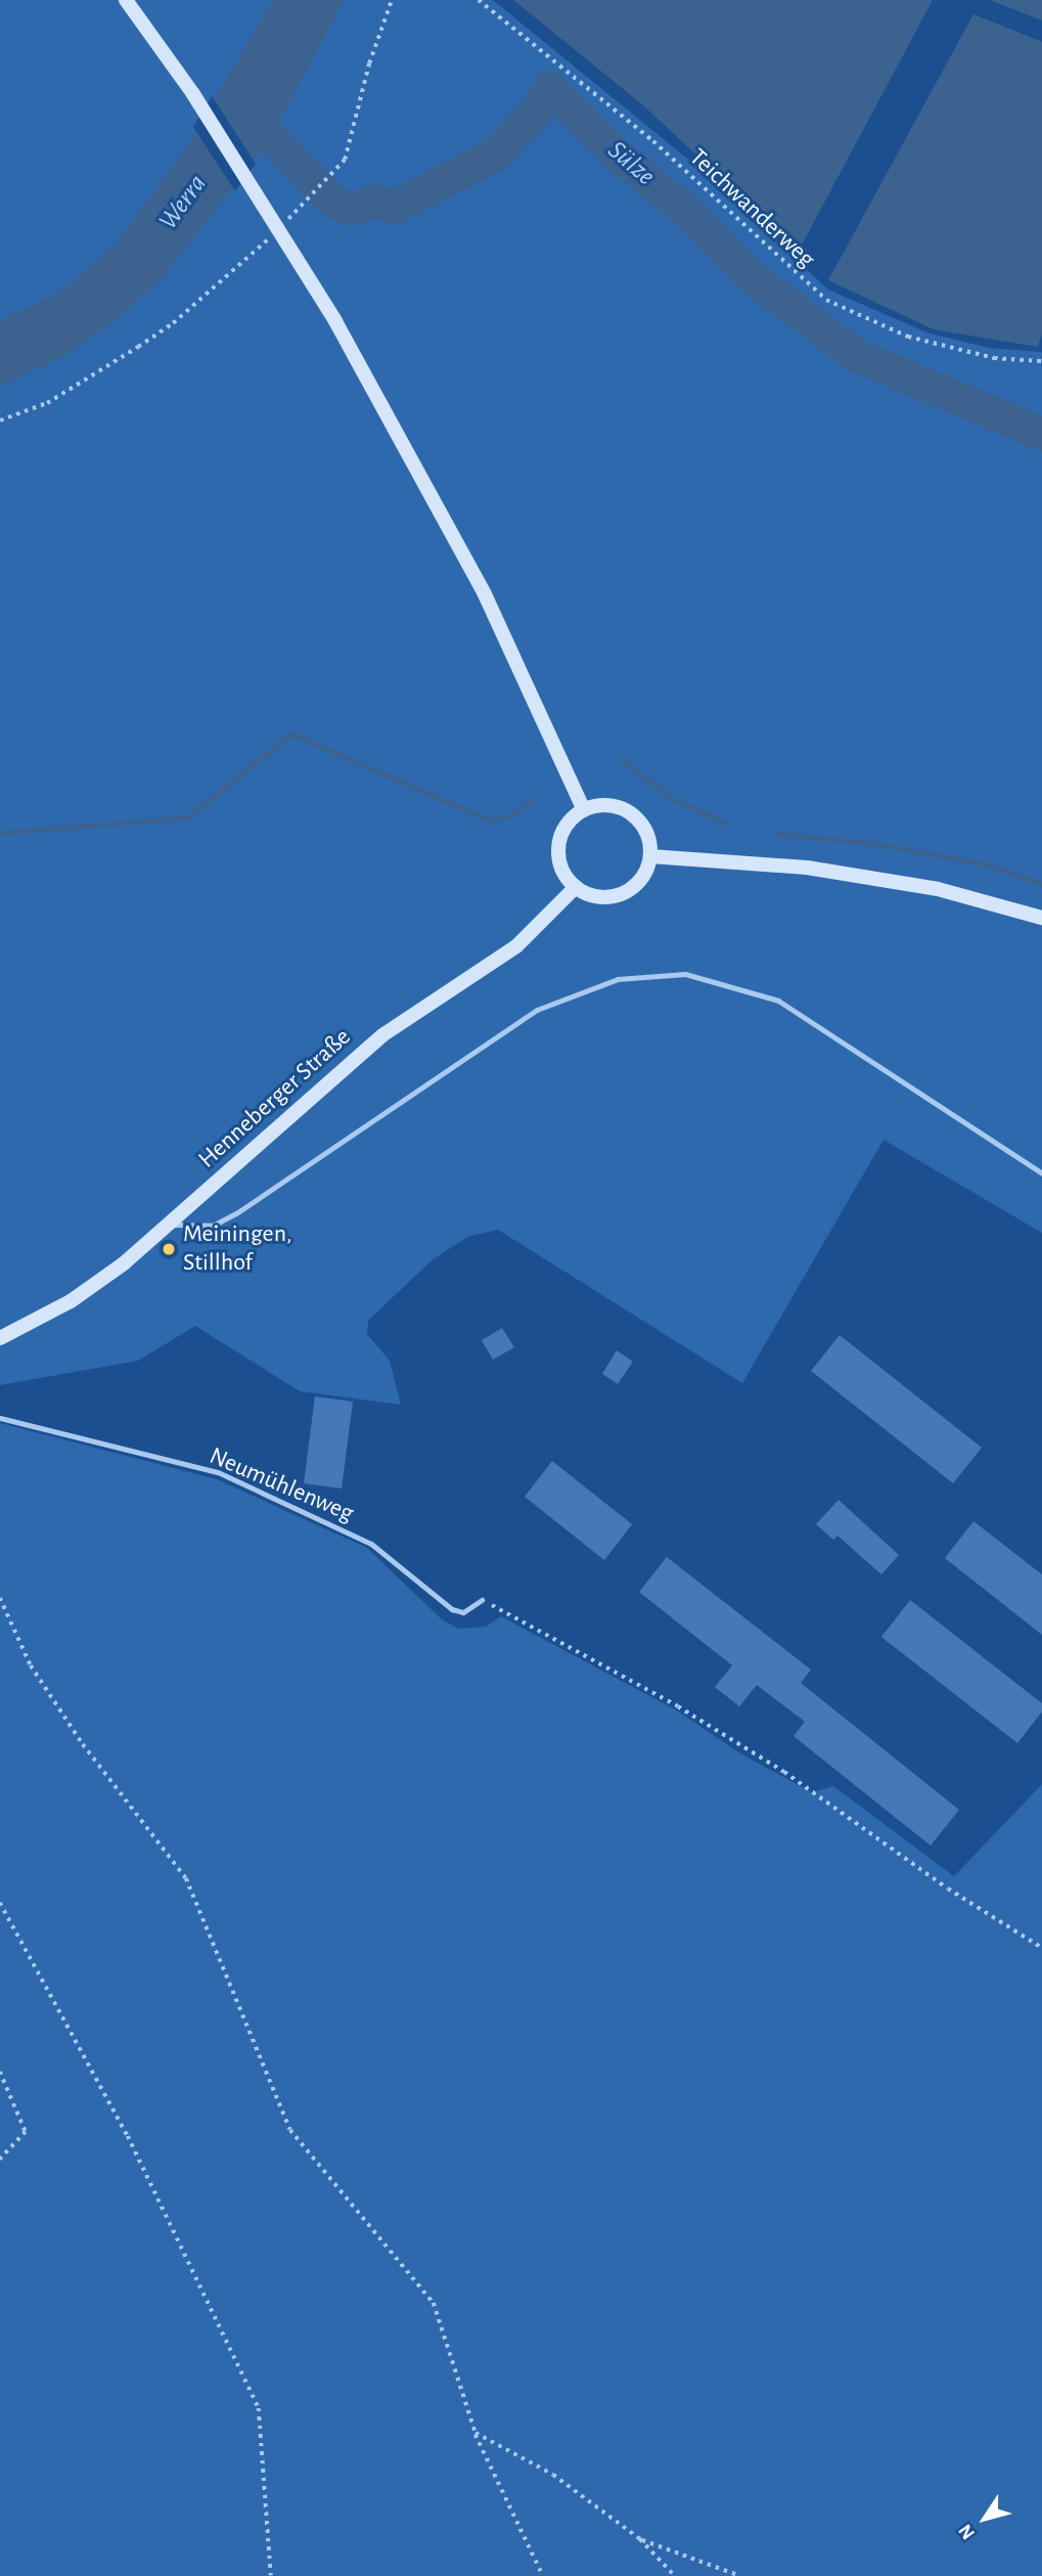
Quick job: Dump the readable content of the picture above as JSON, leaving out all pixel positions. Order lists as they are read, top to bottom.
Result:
{
  "streets": {
    "main road": ["Henneberger Straße"],
    "lane": ["Neumühlenweg"],
    "path": ["Teichwanderweg"]
  },
  "water": ["Sülze", "Werra"],
  "places": ["Meiningen, Stillhof"],
  "north": "bottom left"
}
